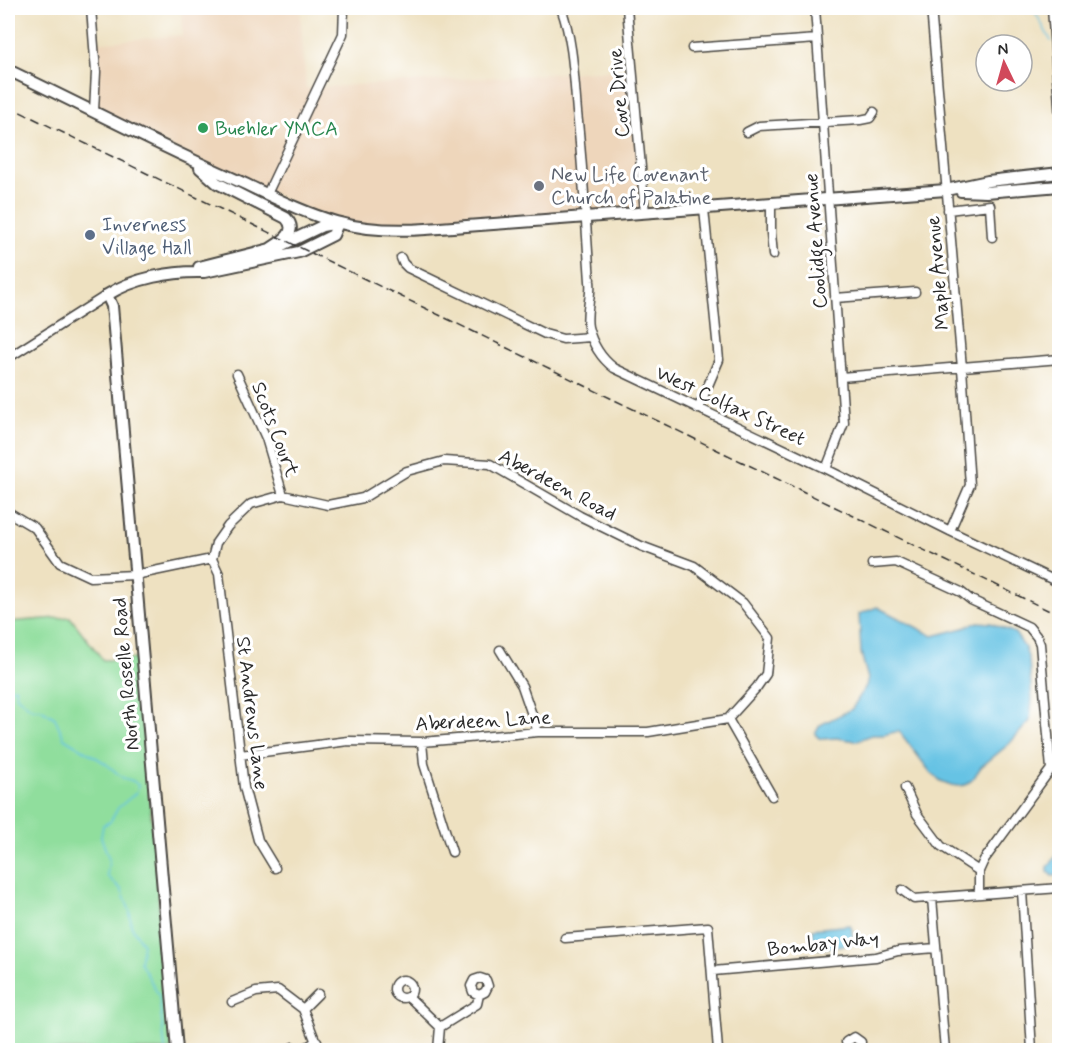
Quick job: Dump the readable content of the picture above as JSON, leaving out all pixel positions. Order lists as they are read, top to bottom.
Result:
{
  "streets": {
    "main road": ["North Roselle Road"],
    "street": [
      "Cove Drive",
      "Coolidge Avenue",
      "Maple Avenue",
      "West Colfax Street",
      "Scots Court",
      "Aberdeen Road",
      "St Andrews Lane",
      "Aberdeen Lane",
      "Bombay Way"
    ]
  },
  "crossings": [
    ["Coolidge Avenue", "West Colfax Street"],
    ["Maple Avenue", "West Colfax Street"],
    ["Scots Court", "Aberdeen Road"],
    ["Aberdeen Road", "St Andrews Lane"],
    ["Aberdeen Road", "Aberdeen Lane"],
    ["St Andrews Lane", "Aberdeen Lane"]
  ],
  "places": ["Buehler YMCA", "New Life Covenant Church of Palatine", "Inverness Village Hall"],
  "north": "top"
}
